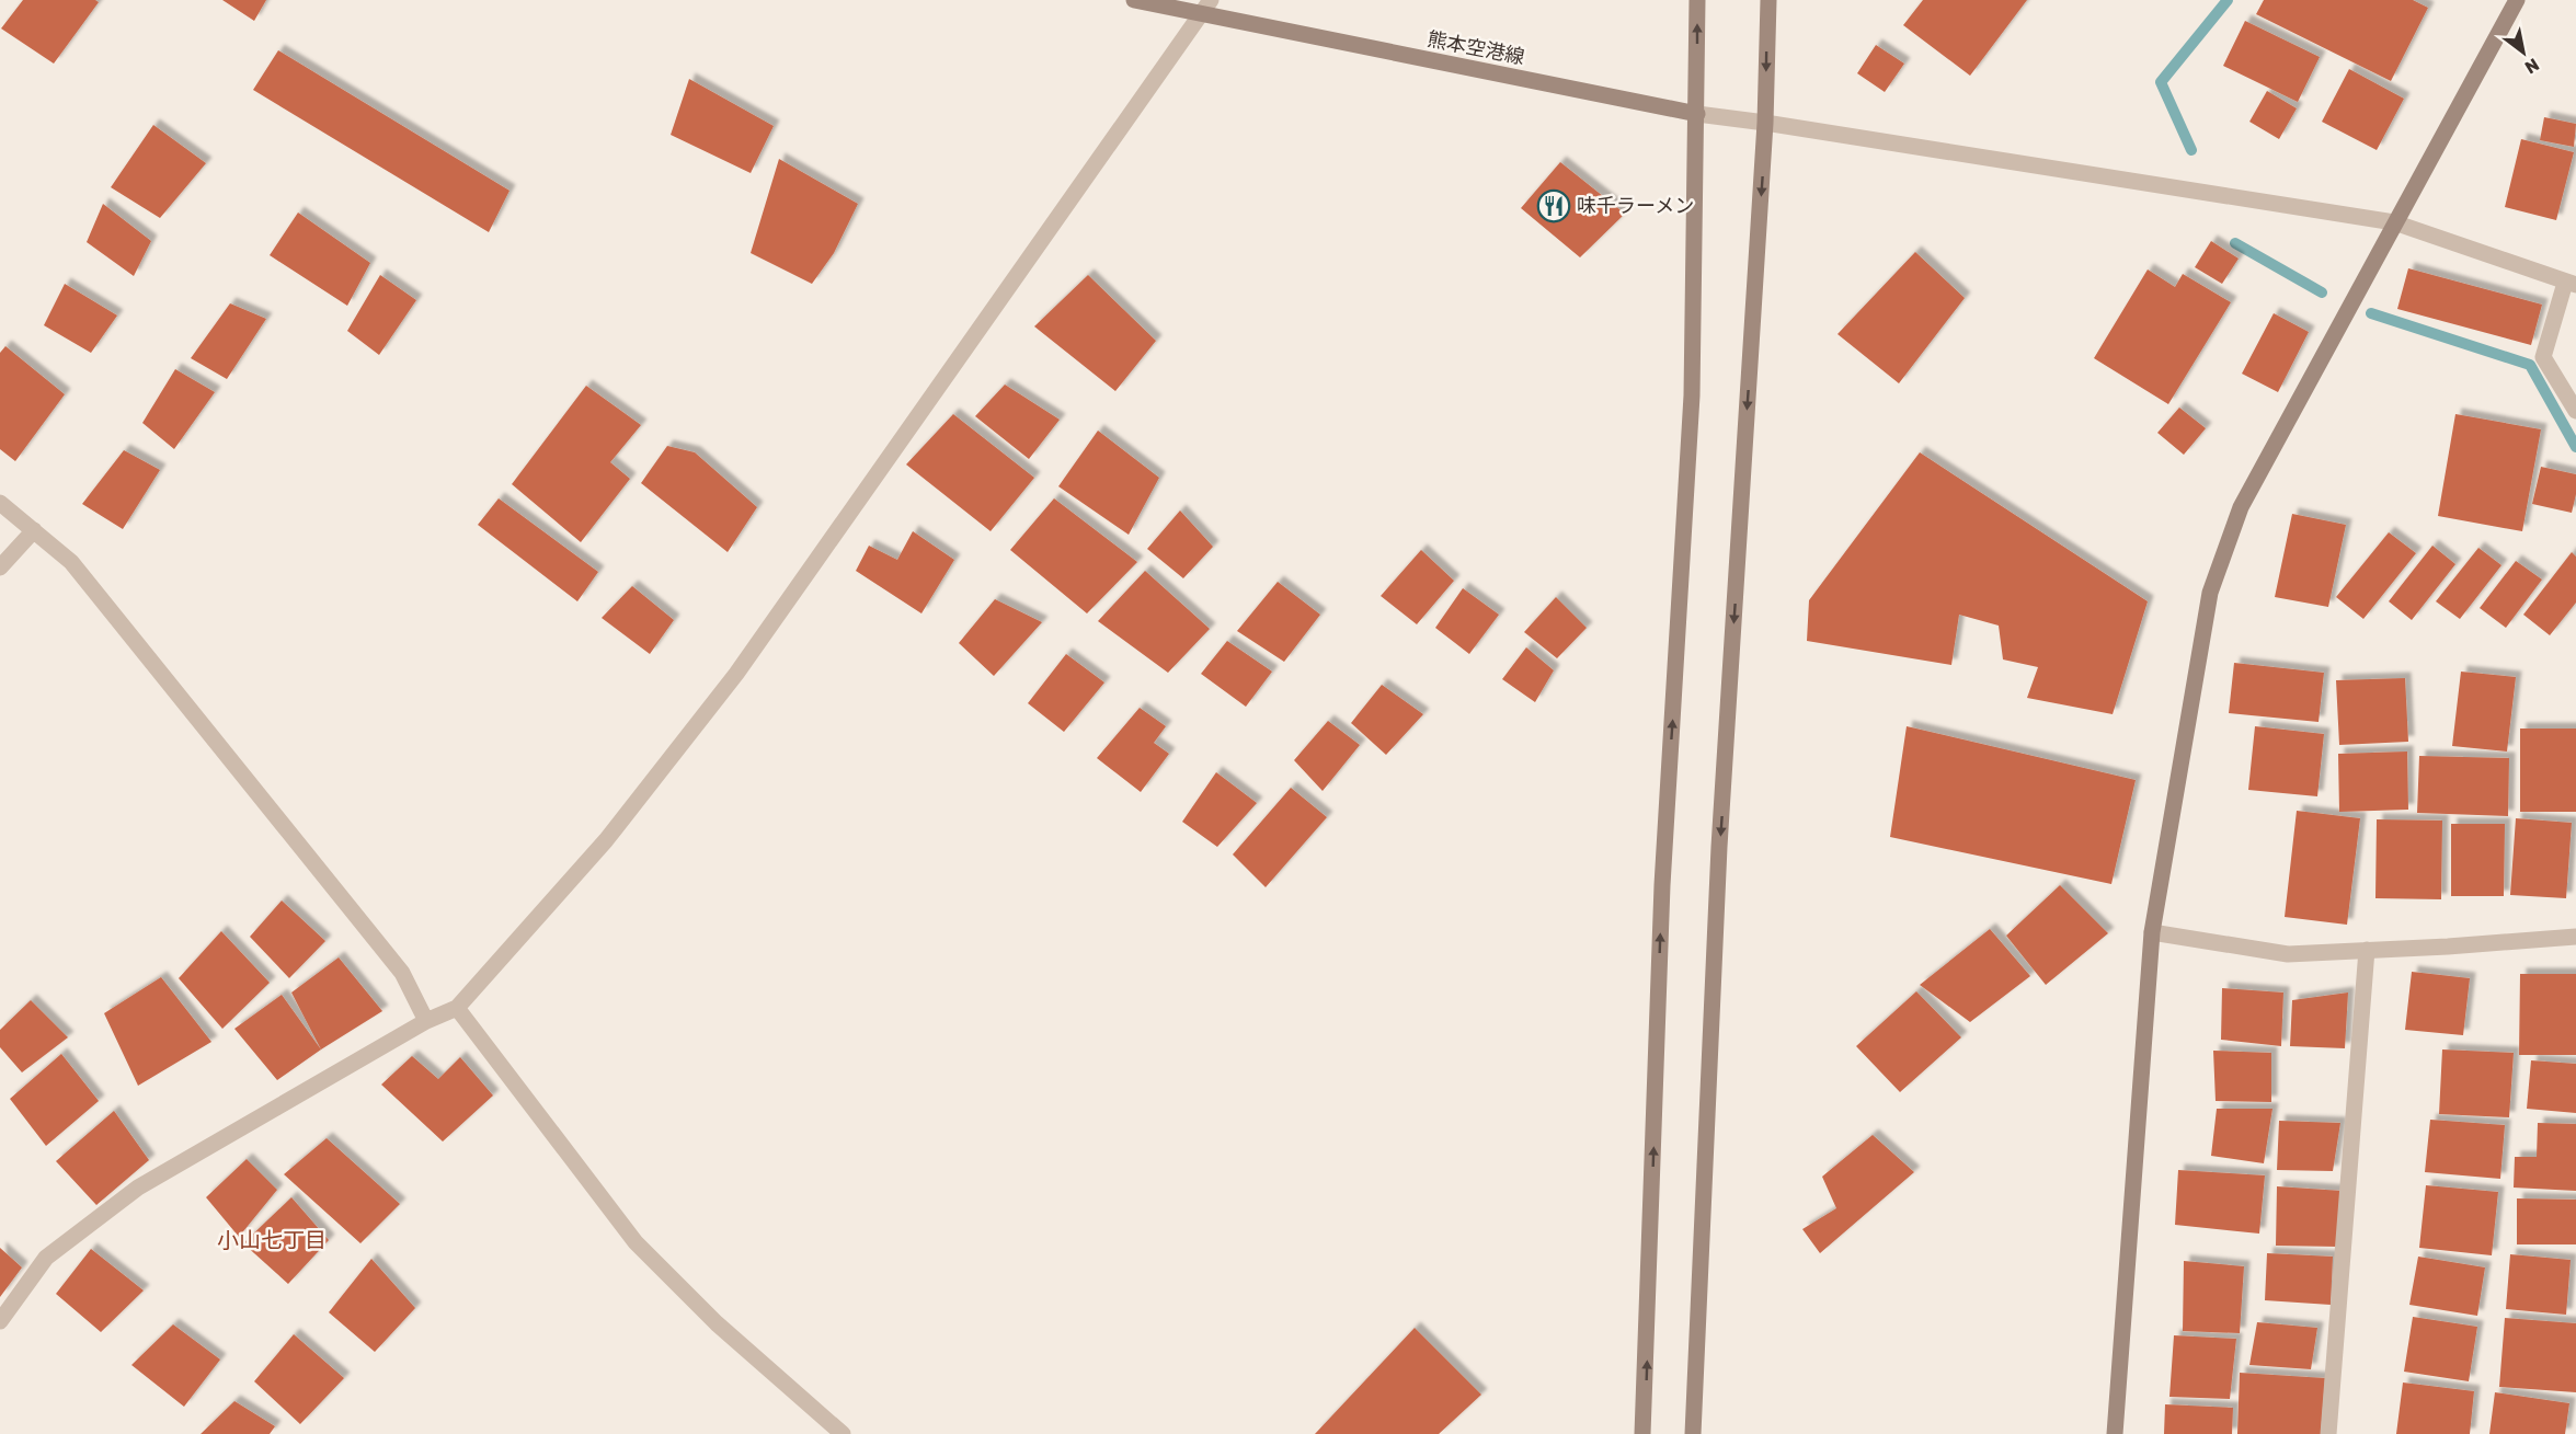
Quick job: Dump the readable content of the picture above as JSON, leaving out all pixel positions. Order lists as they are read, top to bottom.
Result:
{
  "streets": {
    "street": ["熊本空港線"]
  },
  "districts": ["小山七丁目"],
  "places": {
    "restaurant": ["味千ラーメン"]
  },
  "north": "bottom right"
}
